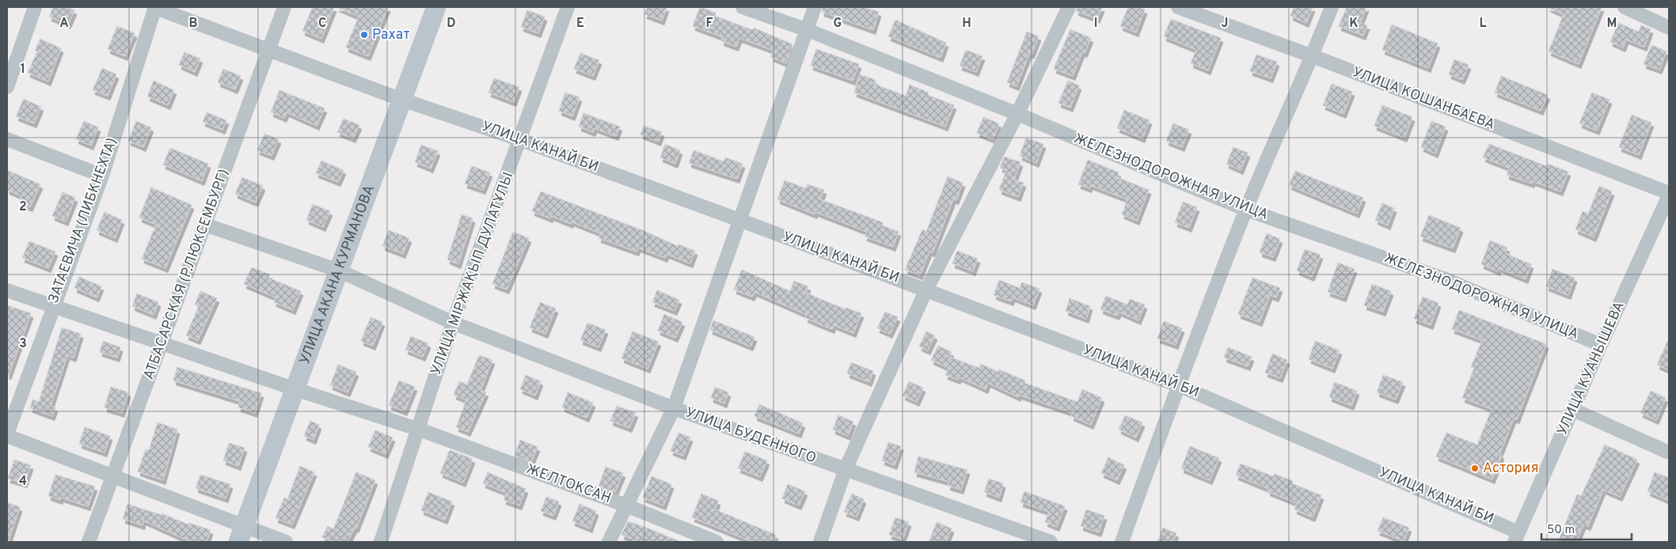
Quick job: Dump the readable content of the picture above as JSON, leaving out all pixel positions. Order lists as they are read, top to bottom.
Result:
{
  "streets": {
    "main road": ["УЛИЦА АКАНА КУРМАНОВА"],
    "street": [
      "УЛИЦА КОШАНБАЕВА",
      "УЛИЦА КАНАЙ БИ",
      "ЖЕЛЕЗНОДОРОЖНАЯ УЛИЦА",
      "ЗАТАЕВИЧА (ЛИБКНЕХТА)",
      "УЛИЦА МІРЖАҚЫП ДУЛАТҰЛЫ",
      "АТБАСАРСКАЯ (Р.ЛЮКСЕМБУРГ)",
      "УЛИЦА КУАНЫШЕВА",
      "УЛИЦА БУДЕННОГО",
      "ЖЕЛТОКСАН"
    ]
  },
  "crossings": [
    ["УЛИЦА КОШАНБАЕВА", "УЛИЦА КУАНЫШЕВА"],
    ["УЛИЦА КАНАЙ БИ", "ЗАТАЕВИЧА (ЛИБКНЕХТА)"],
    ["УЛИЦА КАНАЙ БИ", "УЛИЦА МІРЖАҚЫП ДУЛАТҰЛЫ"],
    ["УЛИЦА КАНАЙ БИ", "АТБАСАРСКАЯ (Р.ЛЮКСЕМБУРГ)"],
    ["УЛИЦА КАНАЙ БИ", "УЛИЦА АКАНА КУРМАНОВА"],
    ["УЛИЦА КАНАЙ БИ", "УЛИЦА КУАНЫШЕВА"],
    ["ЖЕЛЕЗНОДОРОЖНАЯ УЛИЦА", "УЛИЦА КУАНЫШЕВА"],
    ["ЗАТАЕВИЧА (ЛИБКНЕХТА)", "ЖЕЛТОКСАН"],
    ["УЛИЦА МІРЖАҚЫП ДУЛАТҰЛЫ", "УЛИЦА БУДЕННОГО"],
    ["УЛИЦА МІРЖАҚЫП ДУЛАТҰЛЫ", "ЖЕЛТОКСАН"],
    ["АТБАСАРСКАЯ (Р.ЛЮКСЕМБУРГ)", "УЛИЦА БУДЕННОГО"],
    ["АТБАСАРСКАЯ (Р.ЛЮКСЕМБУРГ)", "ЖЕЛТОКСАН"],
    ["УЛИЦА АКАНА КУРМАНОВА", "УЛИЦА БУДЕННОГО"],
    ["УЛИЦА АКАНА КУРМАНОВА", "ЖЕЛТОКСАН"]
  ],
  "places": ["Рахат", "Астория"],
  "scale_bar": "50 m",
  "grid": {
    "columns": [
      "A",
      "B",
      "C",
      "D",
      "E",
      "F",
      "G",
      "H",
      "I",
      "J",
      "K",
      "L",
      "M"
    ],
    "rows": [
      "1",
      "2",
      "3",
      "4"
    ]
  }
}
